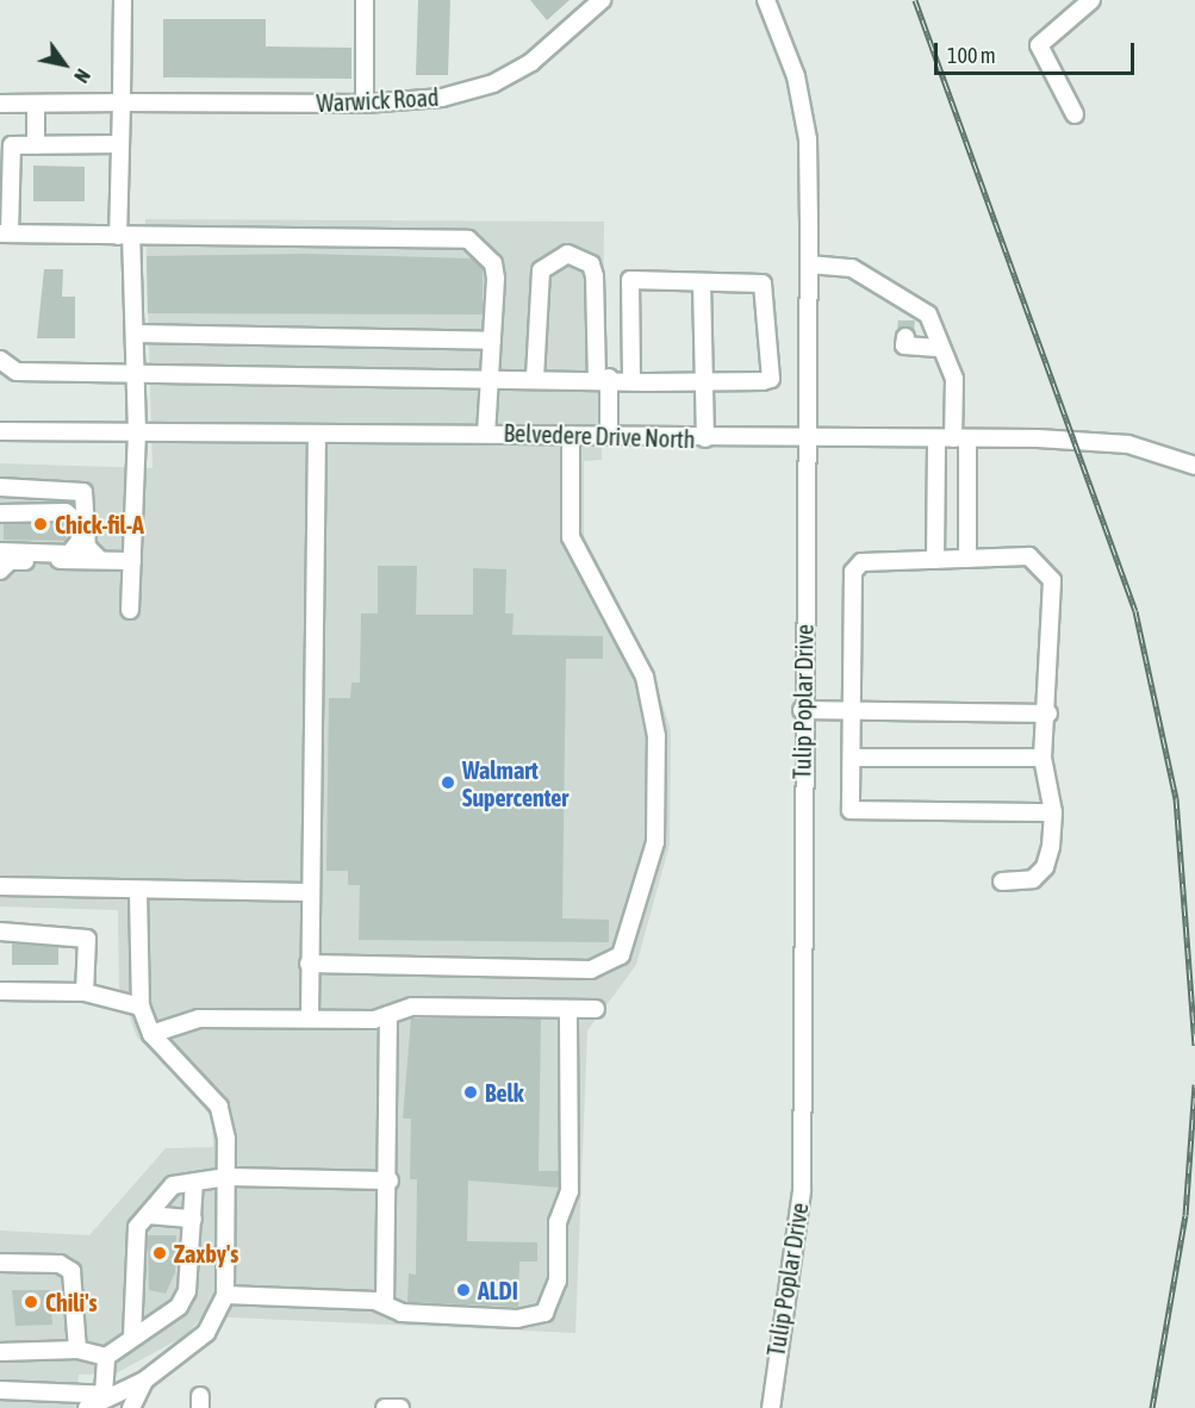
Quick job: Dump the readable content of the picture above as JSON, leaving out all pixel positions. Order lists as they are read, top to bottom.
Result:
{
  "streets": {
    "street": ["Warwick Road", "Belvedere Drive North", "Tulip Poplar Drive"]
  },
  "crossings": [
    ["Belvedere Drive North", "Tulip Poplar Drive"]
  ],
  "places": [
    "Chick-fil-A",
    "Walmart Supercenter",
    "Belk",
    "Zaxby's",
    "ALDI",
    "Chili's"
  ],
  "scale_bar": "100 m",
  "north": "bottom right"
}
